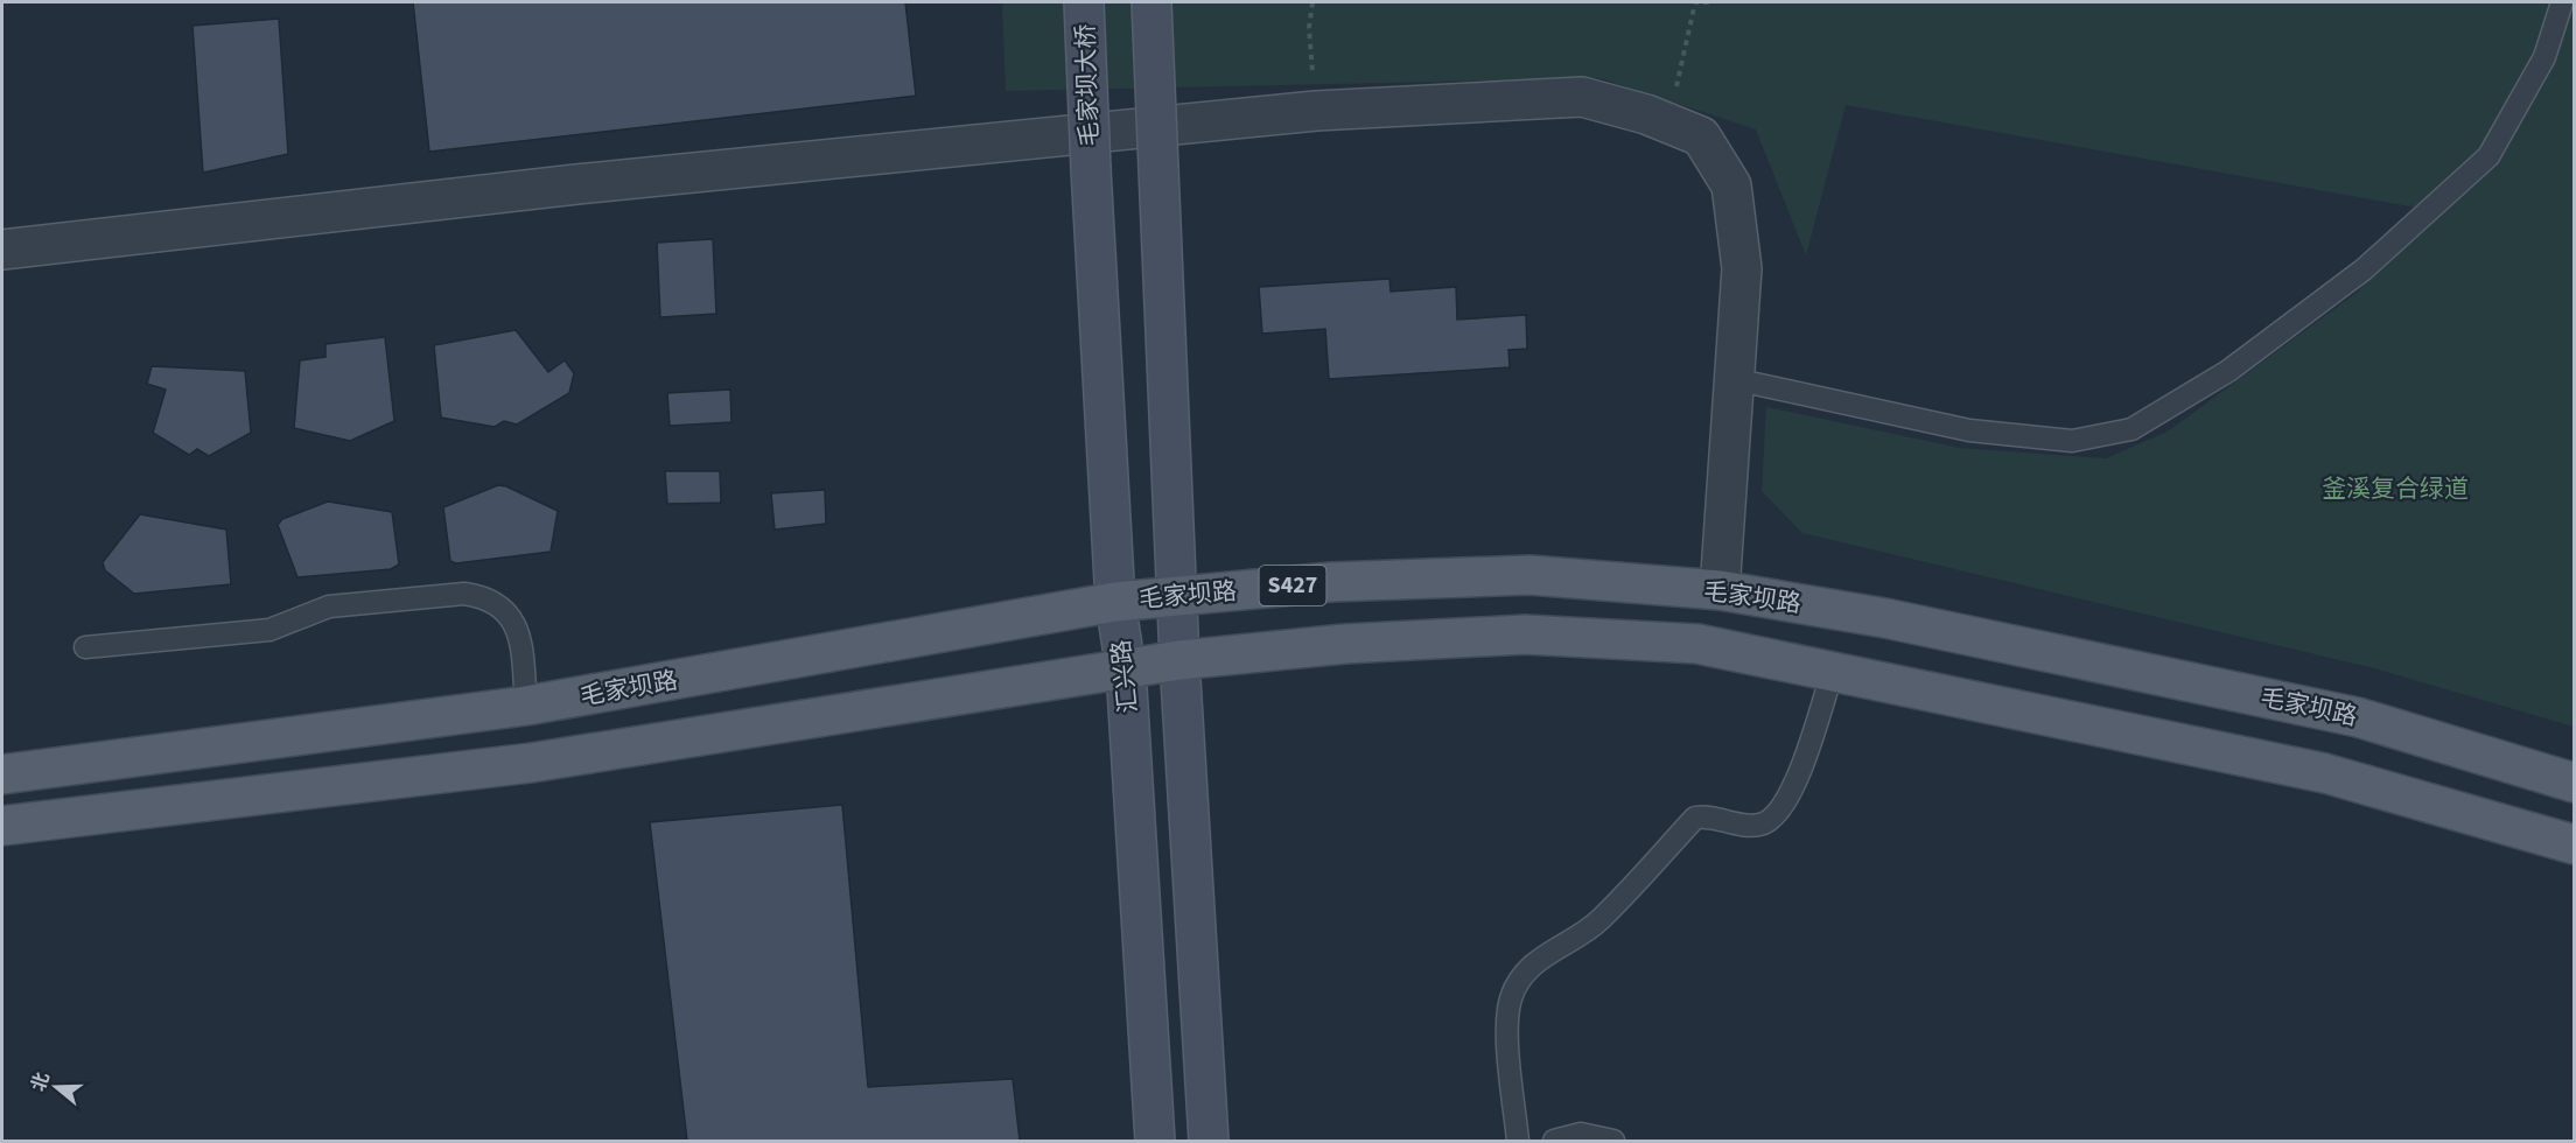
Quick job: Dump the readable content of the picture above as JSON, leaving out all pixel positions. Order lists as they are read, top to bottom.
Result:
{
  "streets": {
    "main road": [
      "毛家坝大桥",
      "S427",
      "毛家坝路",
      "汇兴路"
    ]
  },
  "crossings": [
    ["毛家坝大桥", "汇兴路"],
    ["毛家坝路", "汇兴路"]
  ],
  "parks": ["釜溪复合绿道"],
  "north": "left"
}
